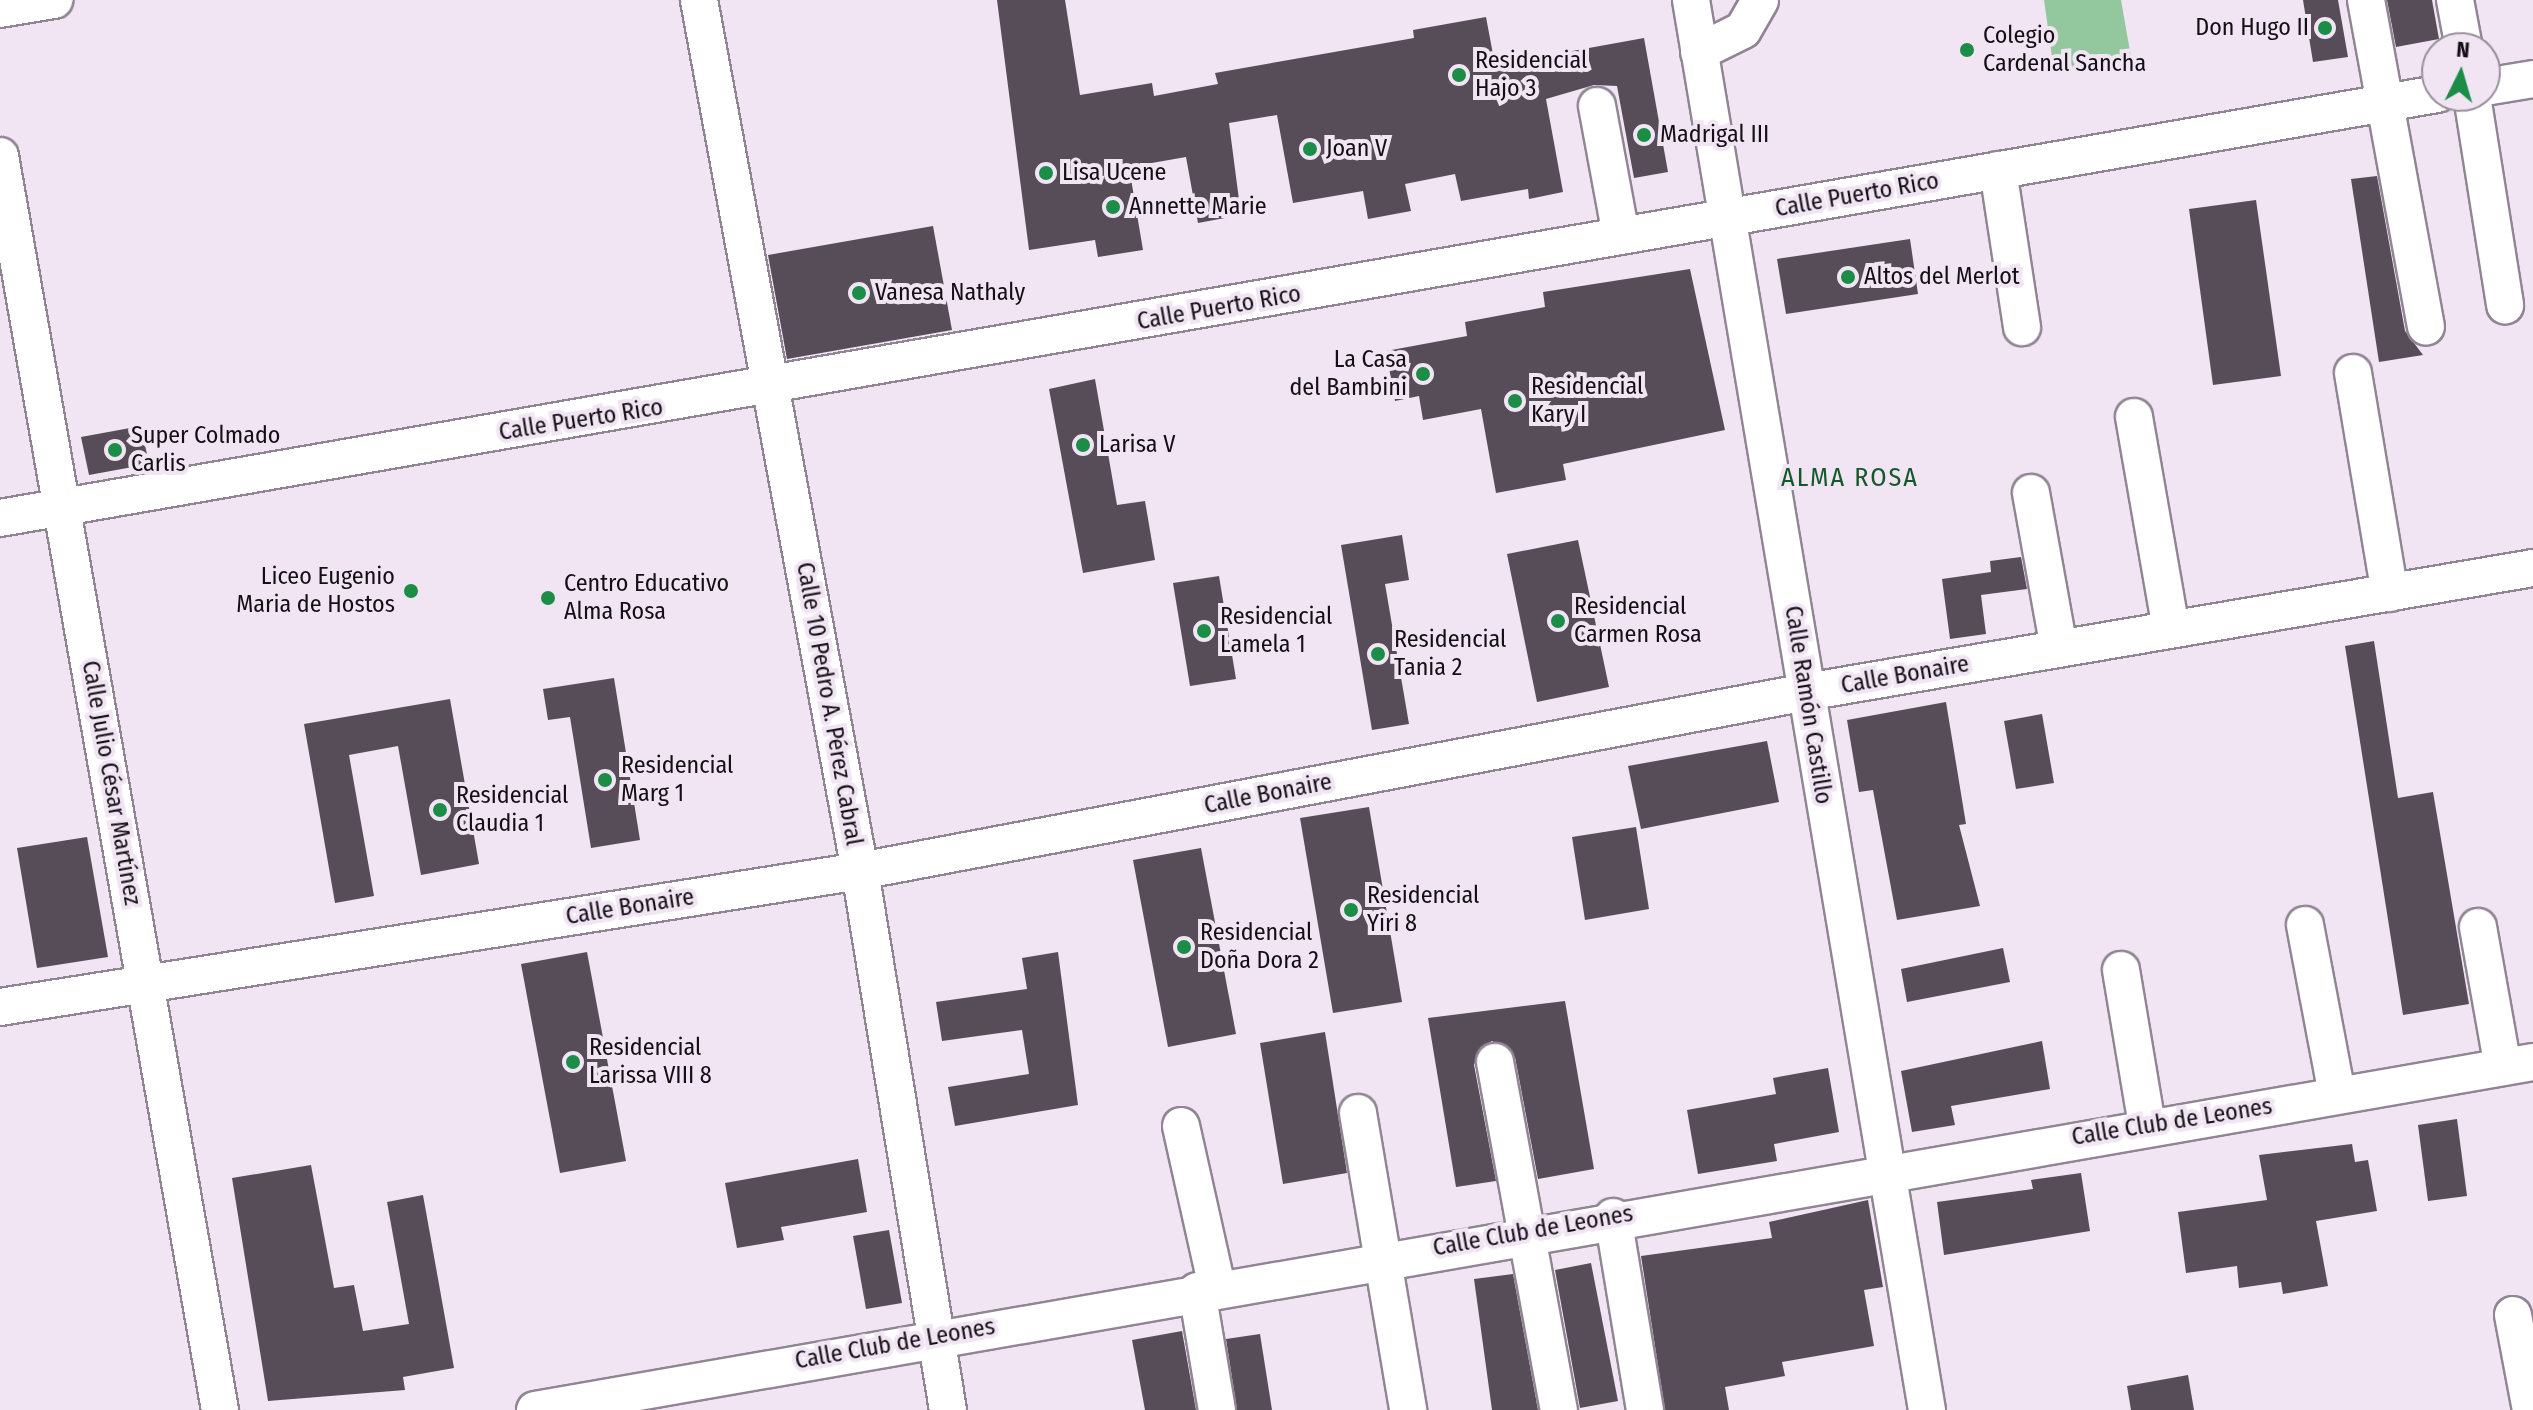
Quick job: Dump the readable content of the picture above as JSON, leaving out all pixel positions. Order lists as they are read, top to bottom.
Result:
{
  "streets": {
    "street": [
      "Calle Puerto Rico",
      "Calle Bonaire",
      "Calle 10 Pedro A. Pérez Cabral",
      "Calle Ramón Castillo",
      "Calle Julio César Martínez",
      "Calle Club de Leones"
    ]
  },
  "crossings": [
    ["Calle Puerto Rico", "Calle 10 Pedro A. Pérez Cabral"],
    ["Calle Puerto Rico", "Calle Ramón Castillo"],
    ["Calle Puerto Rico", "Calle Julio César Martínez"],
    ["Calle Bonaire", "Calle 10 Pedro A. Pérez Cabral"],
    ["Calle Bonaire", "Calle Ramón Castillo"],
    ["Calle Bonaire", "Calle Julio César Martínez"],
    ["Calle 10 Pedro A. Pérez Cabral", "Calle Club de Leones"],
    ["Calle Ramón Castillo", "Calle Club de Leones"]
  ],
  "districts": ["ALMA ROSA"],
  "places": [
    "Don Hugo II",
    "Colegio Cardenal Sancha",
    "Residencial Hajo 3",
    "Madrigal III",
    "Joan V",
    "Lisa Ucene",
    "Annette Marie",
    "Altos del Merlot",
    "Vanesa Nathaly",
    "La Casa del Bambini",
    "Residencial Kary I",
    "Larisa V",
    "Super Colmado Carlis",
    "Liceo Eugenio Maria de Hostos",
    "Centro Educativo Alma Rosa",
    "Residencial Carmen Rosa",
    "Residencial Lamela 1",
    "Residencial Tania 2",
    "Residencial Marg 1",
    "Residencial Claudia 1",
    "Residencial Yiri 8",
    "Residencial Doña Dora 2",
    "Residencial Larissa VIII 8"
  ],
  "north": "top"
}
